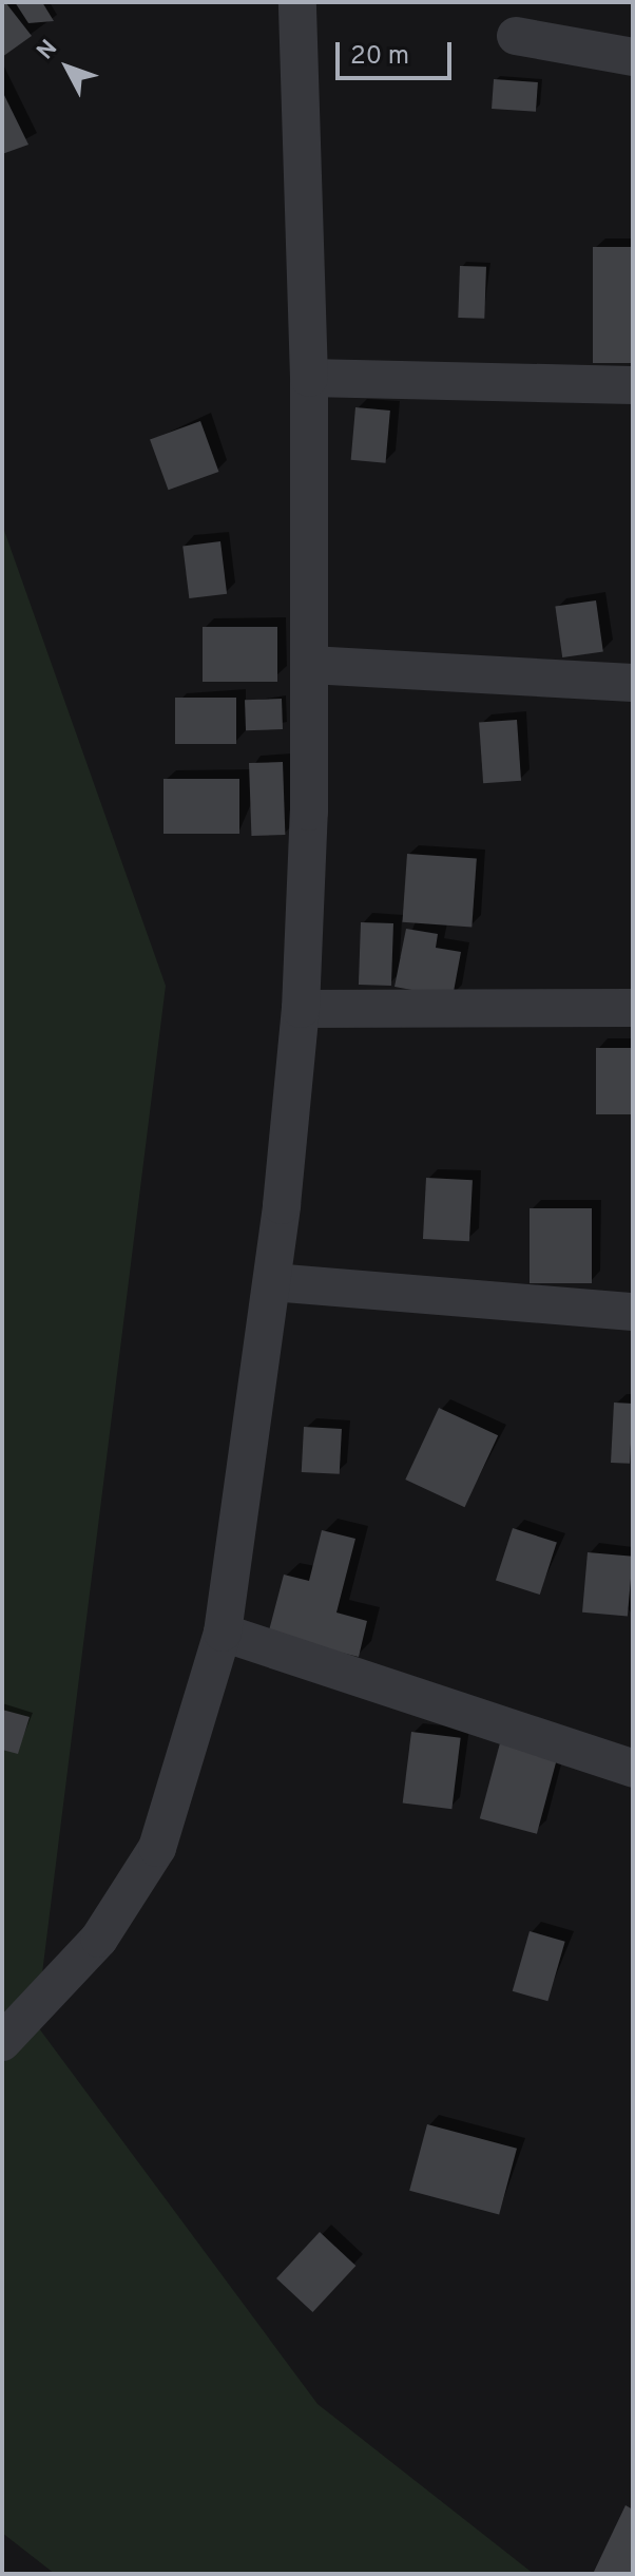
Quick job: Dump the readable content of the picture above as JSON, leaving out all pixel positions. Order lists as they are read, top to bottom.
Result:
{
  "scale_bar": "20 m",
  "north": "top left"
}
